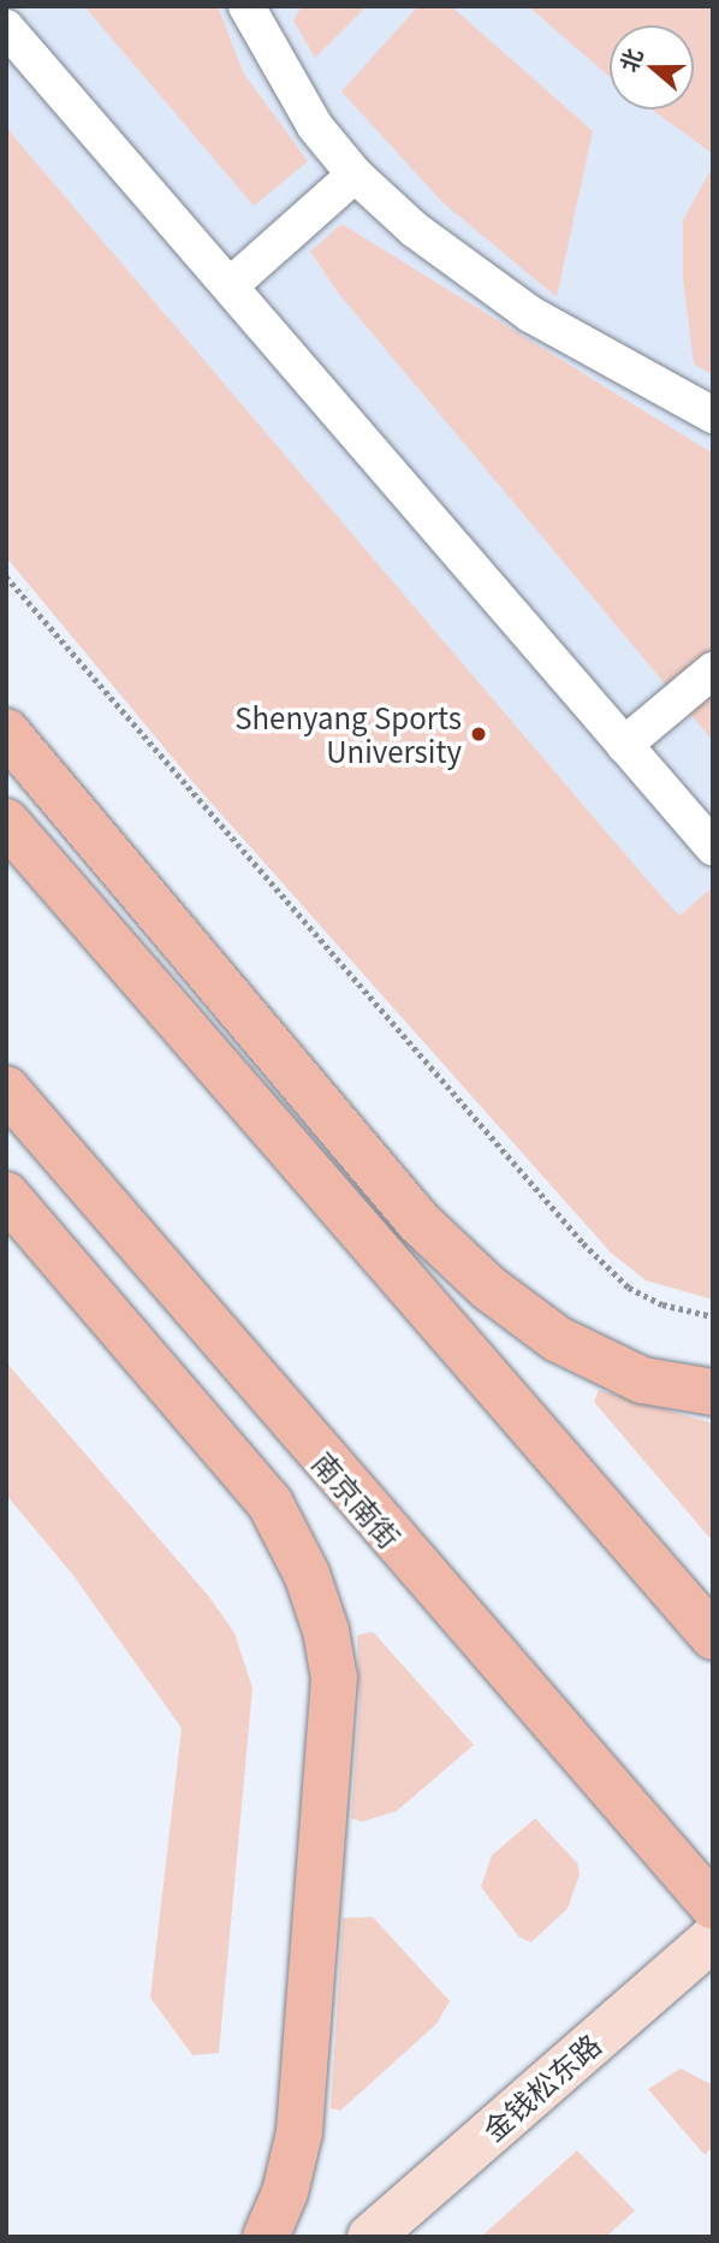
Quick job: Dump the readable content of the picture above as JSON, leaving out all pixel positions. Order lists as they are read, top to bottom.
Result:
{
  "streets": {
    "main road": ["南京南街", "金钱松东路"]
  },
  "places": ["Shenyang Sports University"],
  "north": "left"
}
